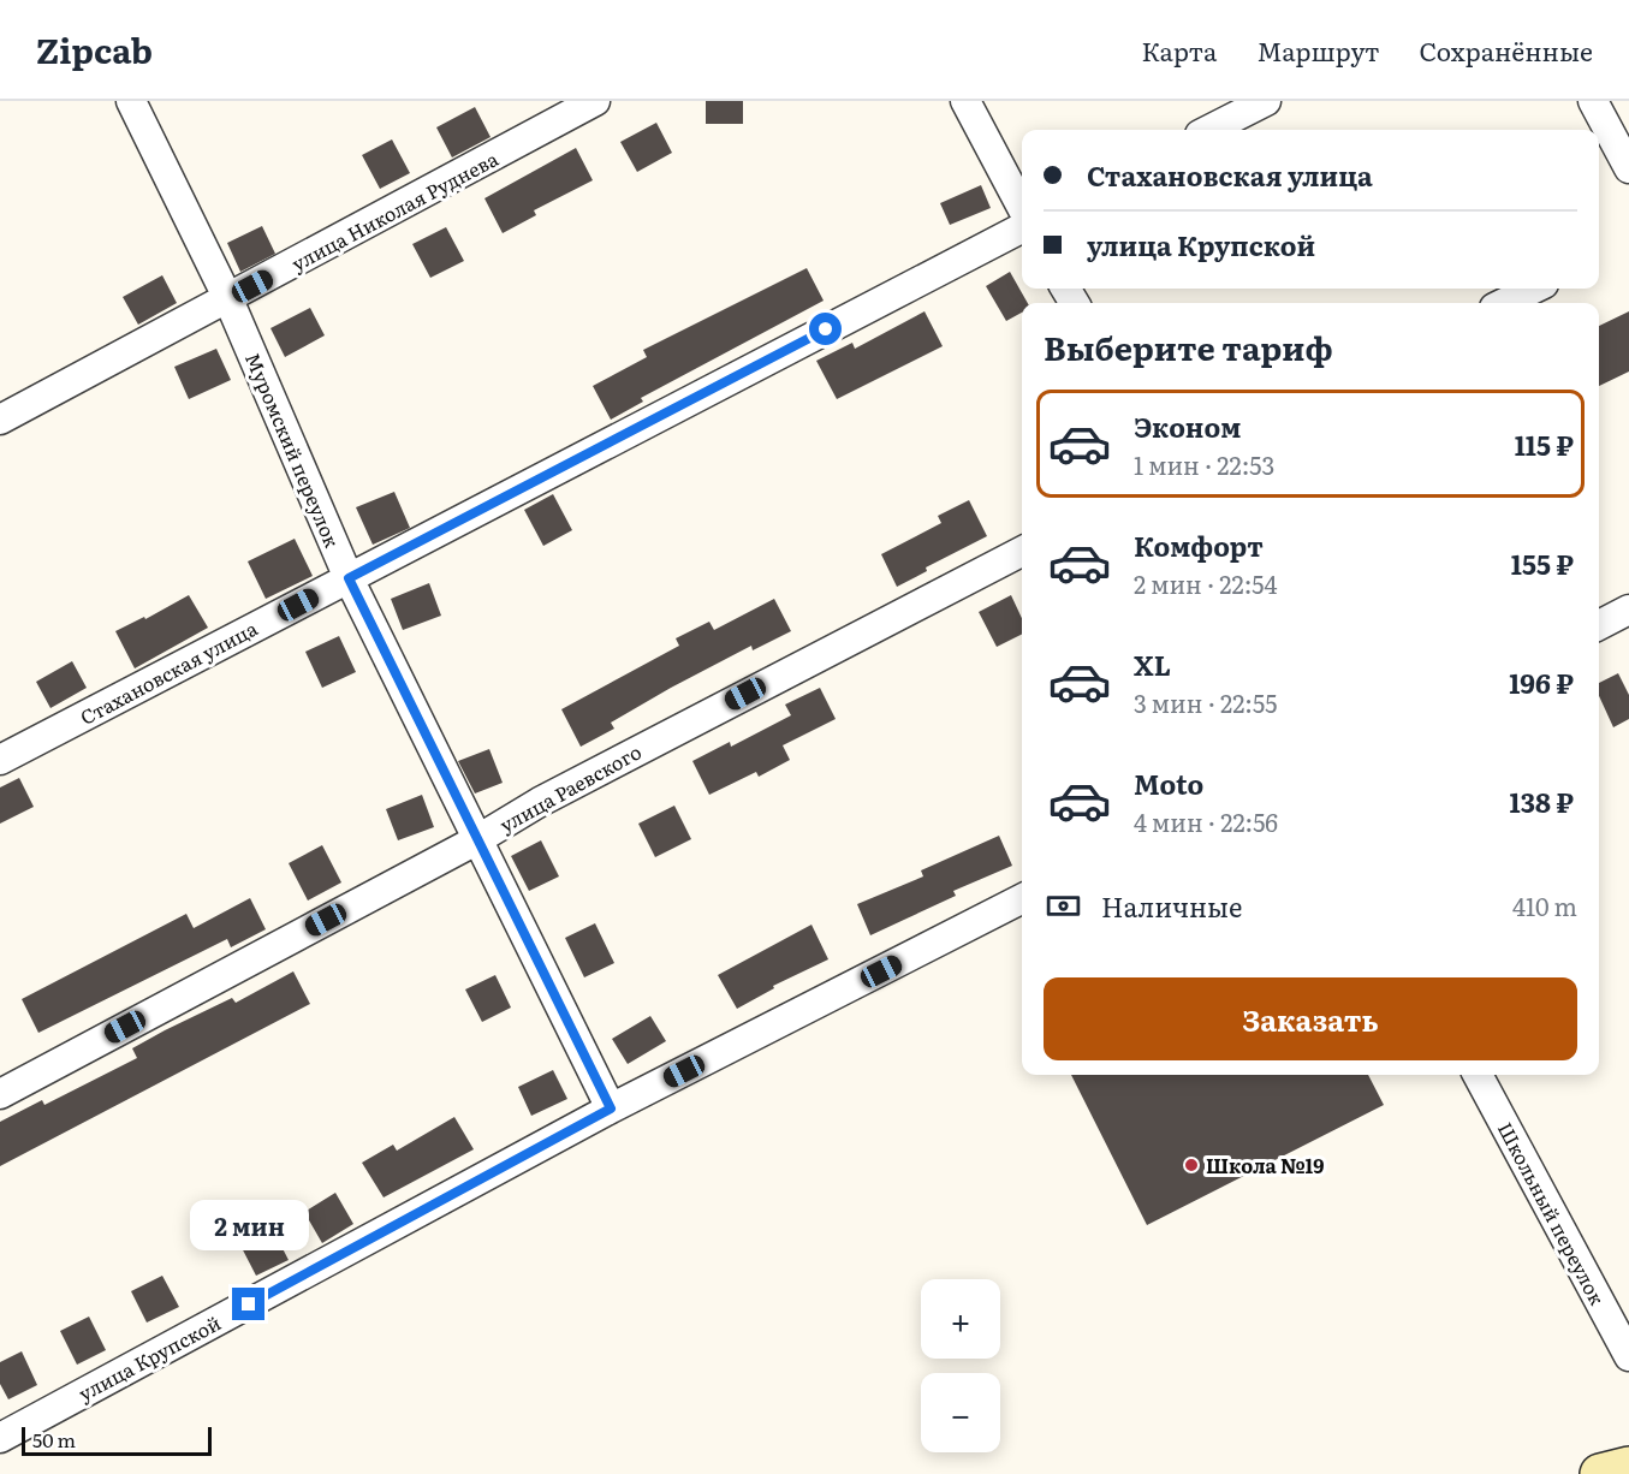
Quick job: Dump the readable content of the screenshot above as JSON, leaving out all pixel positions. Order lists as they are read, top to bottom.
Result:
{
  "streets": {
    "street": [
      "улица Николая Руднева",
      "Муромский переулок",
      "Стахановская улица",
      "улица Раевского",
      "Школьный переулок",
      "улица Крупской"
    ]
  },
  "crossings": [
    ["улица Николая Руднева", "Муромский переулок"],
    ["Муромский переулок", "Стахановская улица"],
    ["Муромский переулок", "улица Раевского"],
    ["Муромский переулок", "улица Крупской"]
  ],
  "places": ["Школа №19"],
  "scale_bar": "50 m",
  "page": {
    "header": "Zipcab",
    "nav": ["Карта", "Маршрут", "Сохранённые"],
    "banner": ["Стахановская улица", "улица Крупской"],
    "heading": "Выберите тариф",
    "list": [
      {
        "name": "Эконом",
        "note": "1 мин · 22:53",
        "value": "115 ₽"
      },
      {
        "name": "Комфорт",
        "note": "2 мин · 22:54",
        "value": "155 ₽"
      },
      {
        "name": "XL",
        "note": "3 мин · 22:55",
        "value": "196 ₽"
      },
      {
        "name": "Moto",
        "note": "4 мин · 22:56",
        "value": "138 ₽"
      }
    ],
    "pay": ["Наличные", "410 m"],
    "buttons": "Заказать",
    "bubble": "2 мин",
    "map_buttons": ["+", "−"],
    "scale": "50 m"
  }
}
